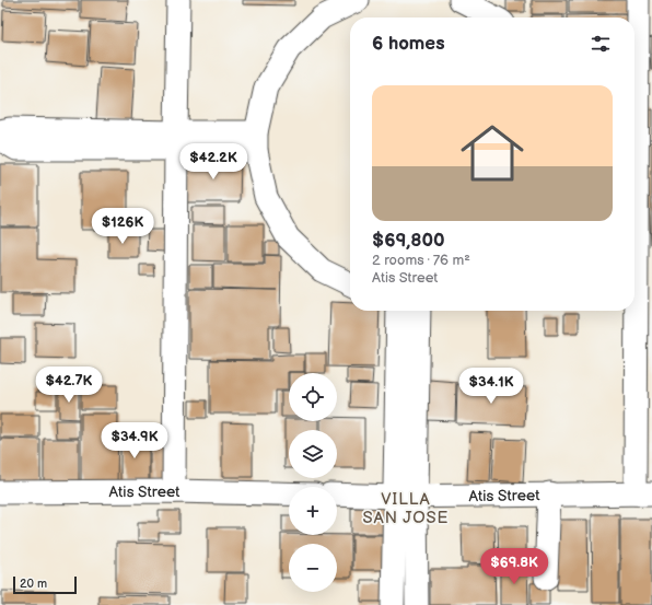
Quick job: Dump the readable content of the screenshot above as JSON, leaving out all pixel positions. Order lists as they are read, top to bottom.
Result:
{
  "streets": {
    "street": ["Atis Street"]
  },
  "districts": ["VILLA SAN JOSE"],
  "scale_bar": "20 m",
  "page": {
    "heading": "6 homes",
    "list": [
      {
        "name": "$69,800",
        "note": "2 rooms · 76 m² · Atis Street"
      }
    ],
    "price": [
      "$42.2K",
      "$126K",
      "$42.7K",
      "$34.1K",
      "$34.9K",
      "$69.8K"
    ],
    "map_buttons": ["+", "−"],
    "scale": "20 m"
  }
}
